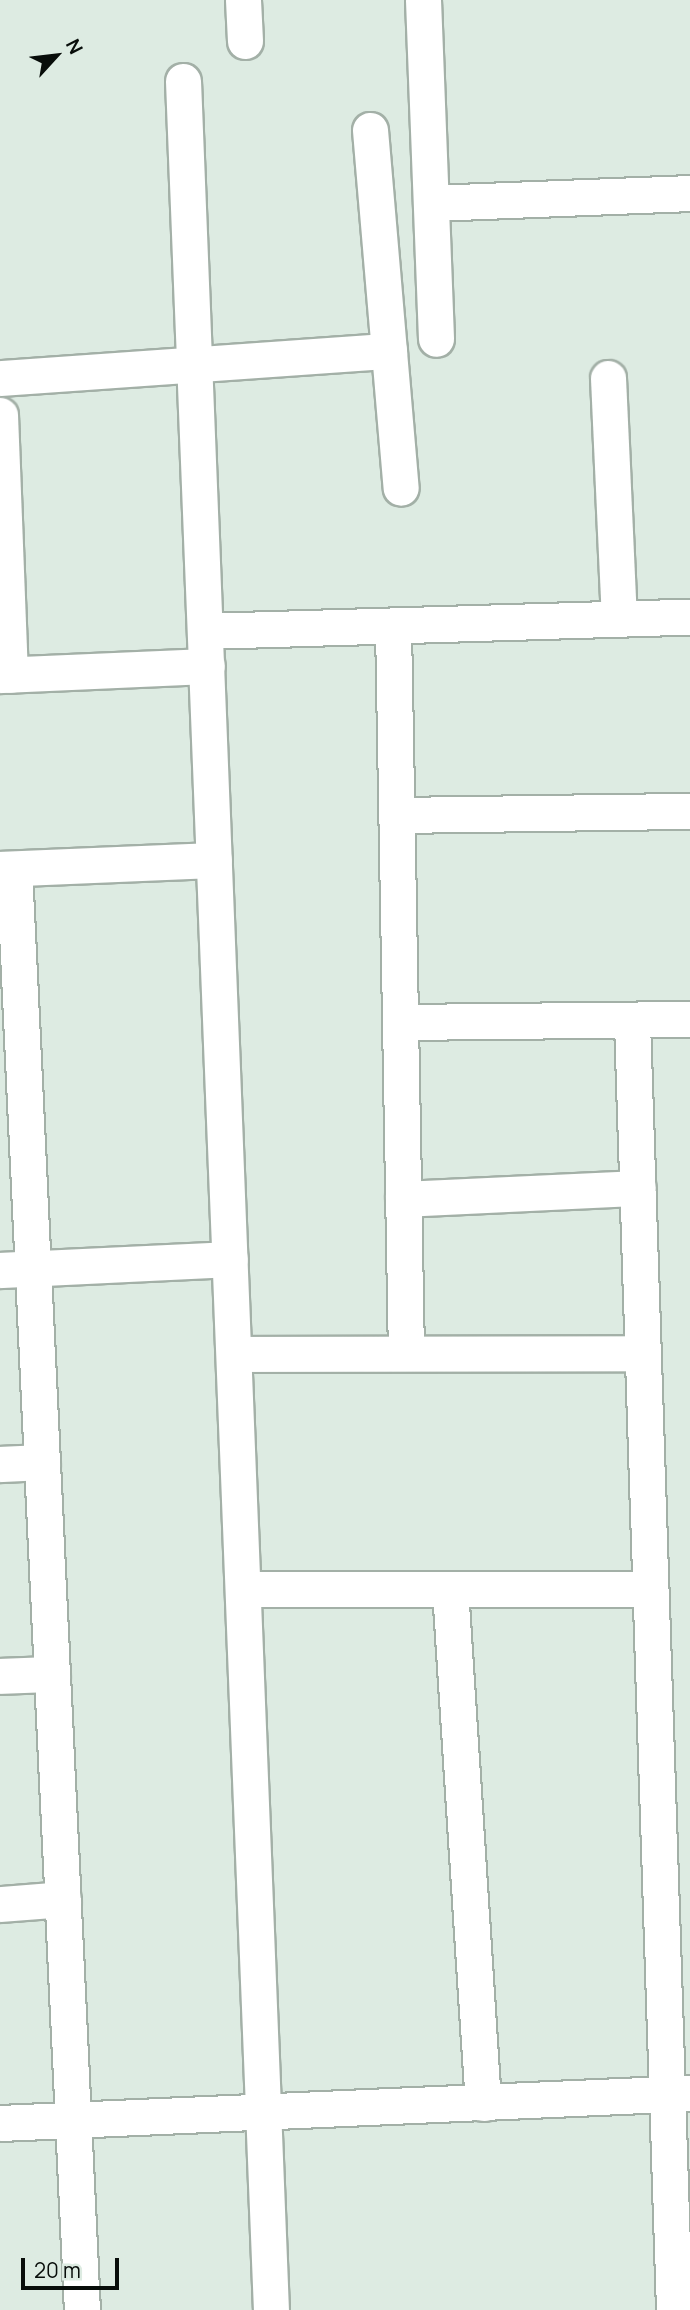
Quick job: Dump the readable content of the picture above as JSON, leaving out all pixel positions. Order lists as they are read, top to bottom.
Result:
{
  "scale_bar": "20 m",
  "north": "top right"
}
